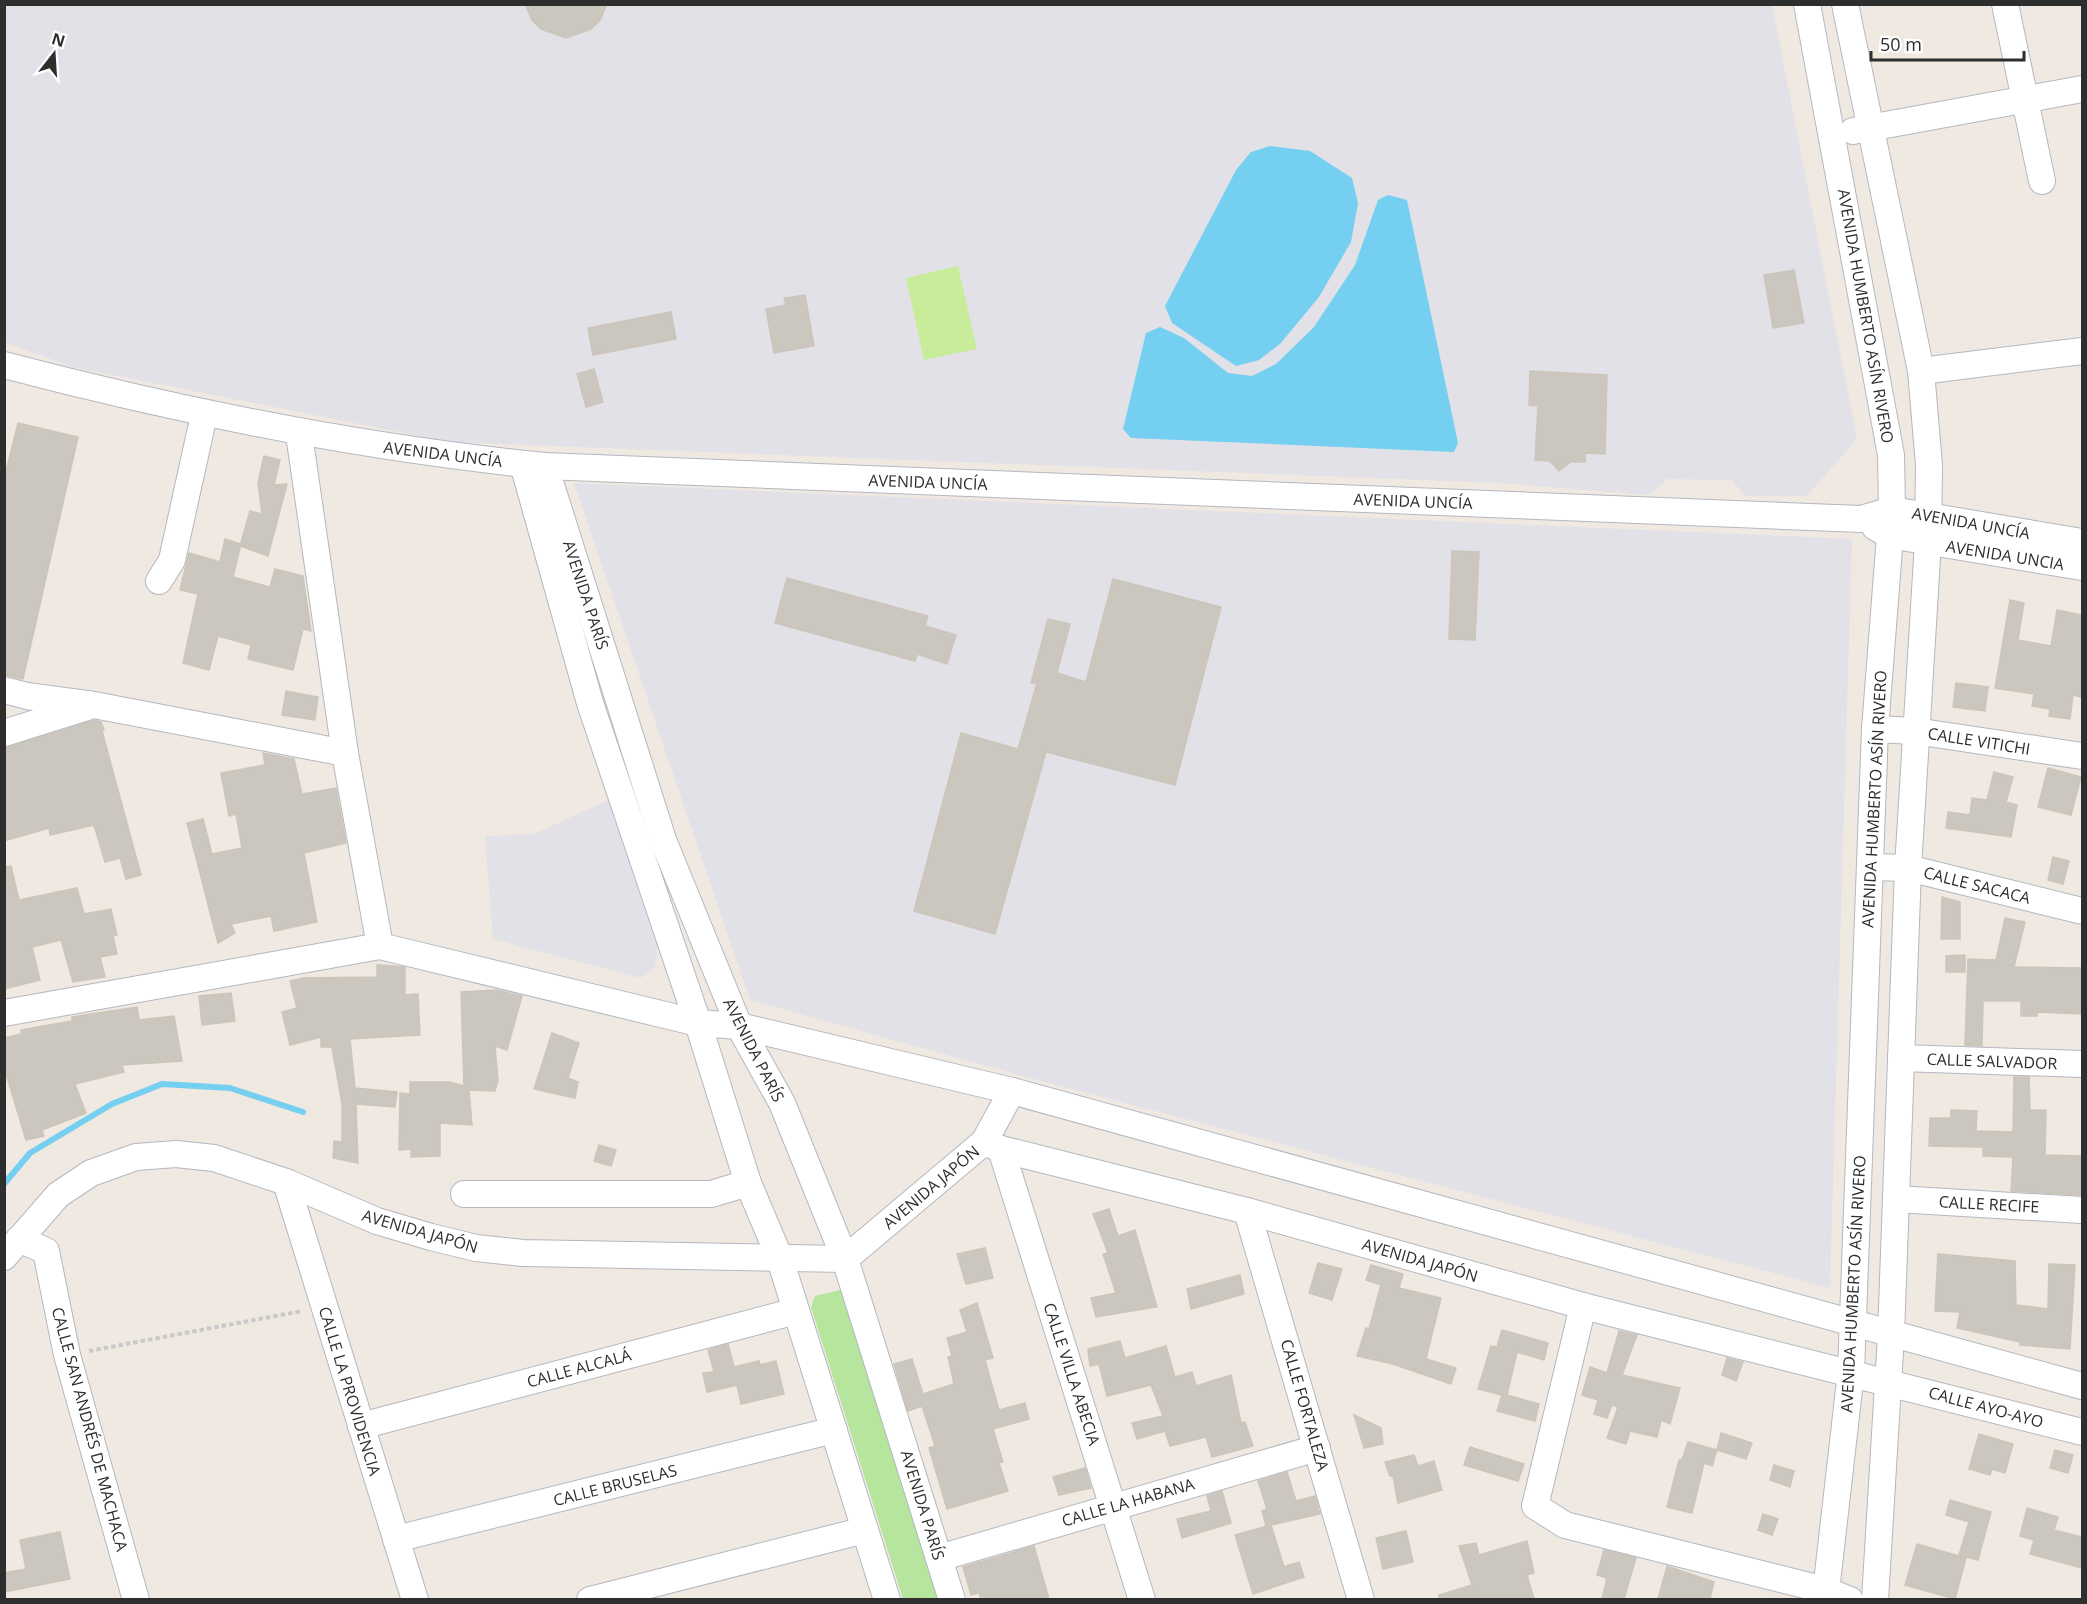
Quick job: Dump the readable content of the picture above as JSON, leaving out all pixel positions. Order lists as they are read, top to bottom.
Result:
{
  "streets": {
    "street": [
      "AVENIDA HUMBERTO ASÍN RIVERO",
      "AVENIDA UNCÍA",
      "AVENIDA UNCIA",
      "AVENIDA PARÍS",
      "CALLE VITICHI",
      "CALLE SACACA",
      "CALLE SALVADOR",
      "AVENIDA JAPÓN",
      "CALLE RECIFE",
      "CALLE ALCALÁ",
      "CALLE VILLA ABECIA",
      "CALLE LA PROVIDENCIA",
      "CALLE FORTALEZA",
      "CALLE AYO-AYO",
      "CALLE SAN ANDRÉS DE MACHACA",
      "CALLE BRUSELAS",
      "CALLE LA HABANA"
    ]
  },
  "crossings": [
    ["AVENIDA HUMBERTO ASÍN RIVERO", "AVENIDA UNCÍA"],
    ["AVENIDA HUMBERTO ASÍN RIVERO", "CALLE VITICHI"],
    ["AVENIDA HUMBERTO ASÍN RIVERO", "CALLE SACACA"],
    ["AVENIDA HUMBERTO ASÍN RIVERO", "AVENIDA JAPÓN"],
    ["AVENIDA UNCÍA", "AVENIDA UNCIA"],
    ["AVENIDA UNCÍA", "AVENIDA PARÍS"],
    ["AVENIDA PARÍS", "AVENIDA JAPÓN"],
    ["AVENIDA PARÍS", "CALLE ALCALÁ"],
    ["AVENIDA PARÍS", "CALLE BRUSELAS"],
    ["AVENIDA PARÍS", "CALLE LA HABANA"],
    ["AVENIDA JAPÓN", "CALLE VILLA ABECIA"],
    ["AVENIDA JAPÓN", "CALLE LA PROVIDENCIA"],
    ["AVENIDA JAPÓN", "CALLE FORTALEZA"],
    ["AVENIDA JAPÓN", "CALLE AYO-AYO"],
    ["AVENIDA JAPÓN", "CALLE SAN ANDRÉS DE MACHACA"],
    ["CALLE ALCALÁ", "CALLE LA PROVIDENCIA"],
    ["CALLE VILLA ABECIA", "CALLE LA HABANA"],
    ["CALLE LA PROVIDENCIA", "CALLE BRUSELAS"],
    ["CALLE FORTALEZA", "CALLE LA HABANA"]
  ],
  "scale_bar": "50 m",
  "north": "top"
}
